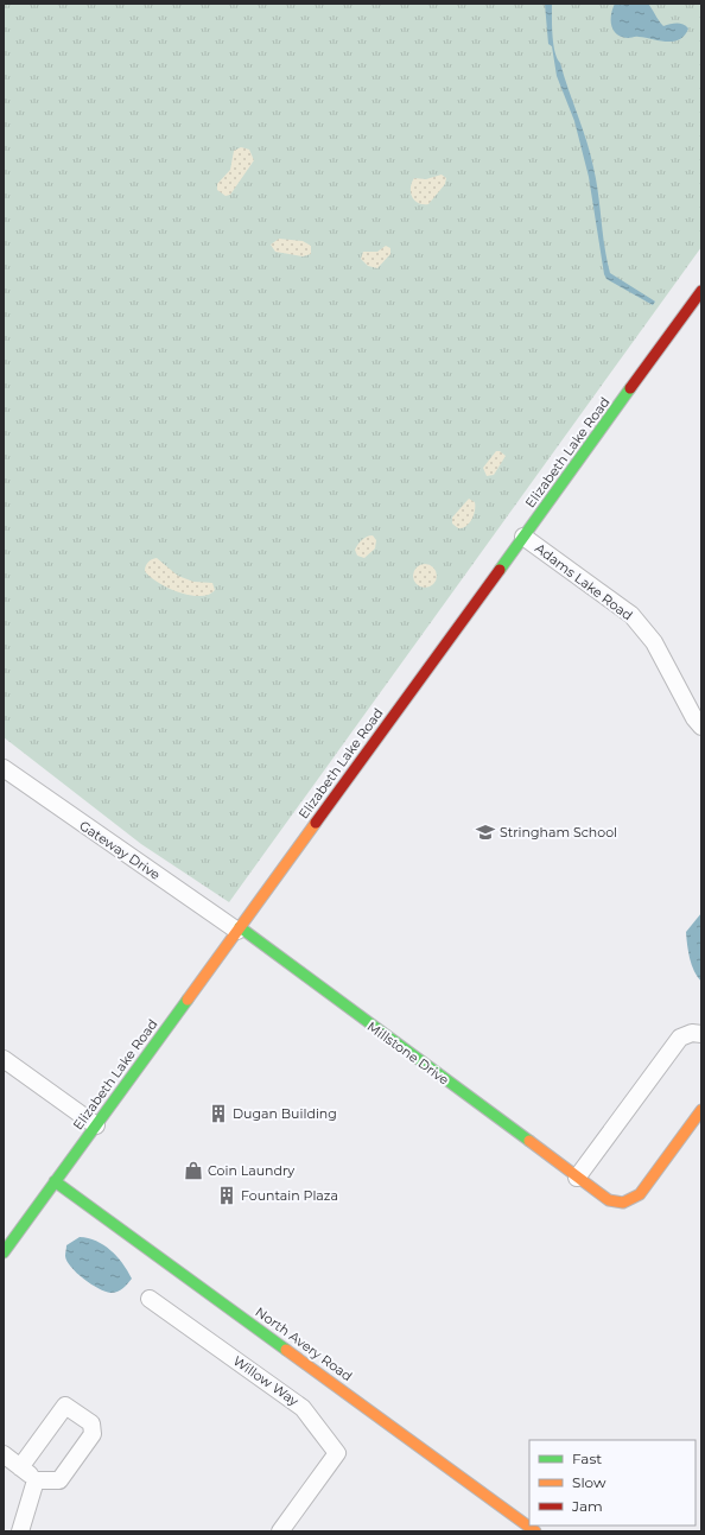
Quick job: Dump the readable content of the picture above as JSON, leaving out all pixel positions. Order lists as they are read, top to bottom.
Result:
{
  "streets": {
    "street": [
      "Elizabeth Lake Road",
      "Adams Lake Road",
      "Gateway Drive",
      "Millstone Drive",
      "North Avery Road",
      "Willow Way"
    ]
  },
  "crossings": [
    ["Elizabeth Lake Road", "Adams Lake Road"],
    ["Elizabeth Lake Road", "Gateway Drive"],
    ["Elizabeth Lake Road", "Millstone Drive"],
    ["Elizabeth Lake Road", "North Avery Road"],
    ["Gateway Drive", "Millstone Drive"]
  ],
  "places": {
    "school or university": ["Stringham School"],
    "building": ["Dugan Building", "Fountain Plaza"],
    "shop": ["Coin Laundry"]
  },
  "legend": ["Fast", "Slow", "Jam"]
}
